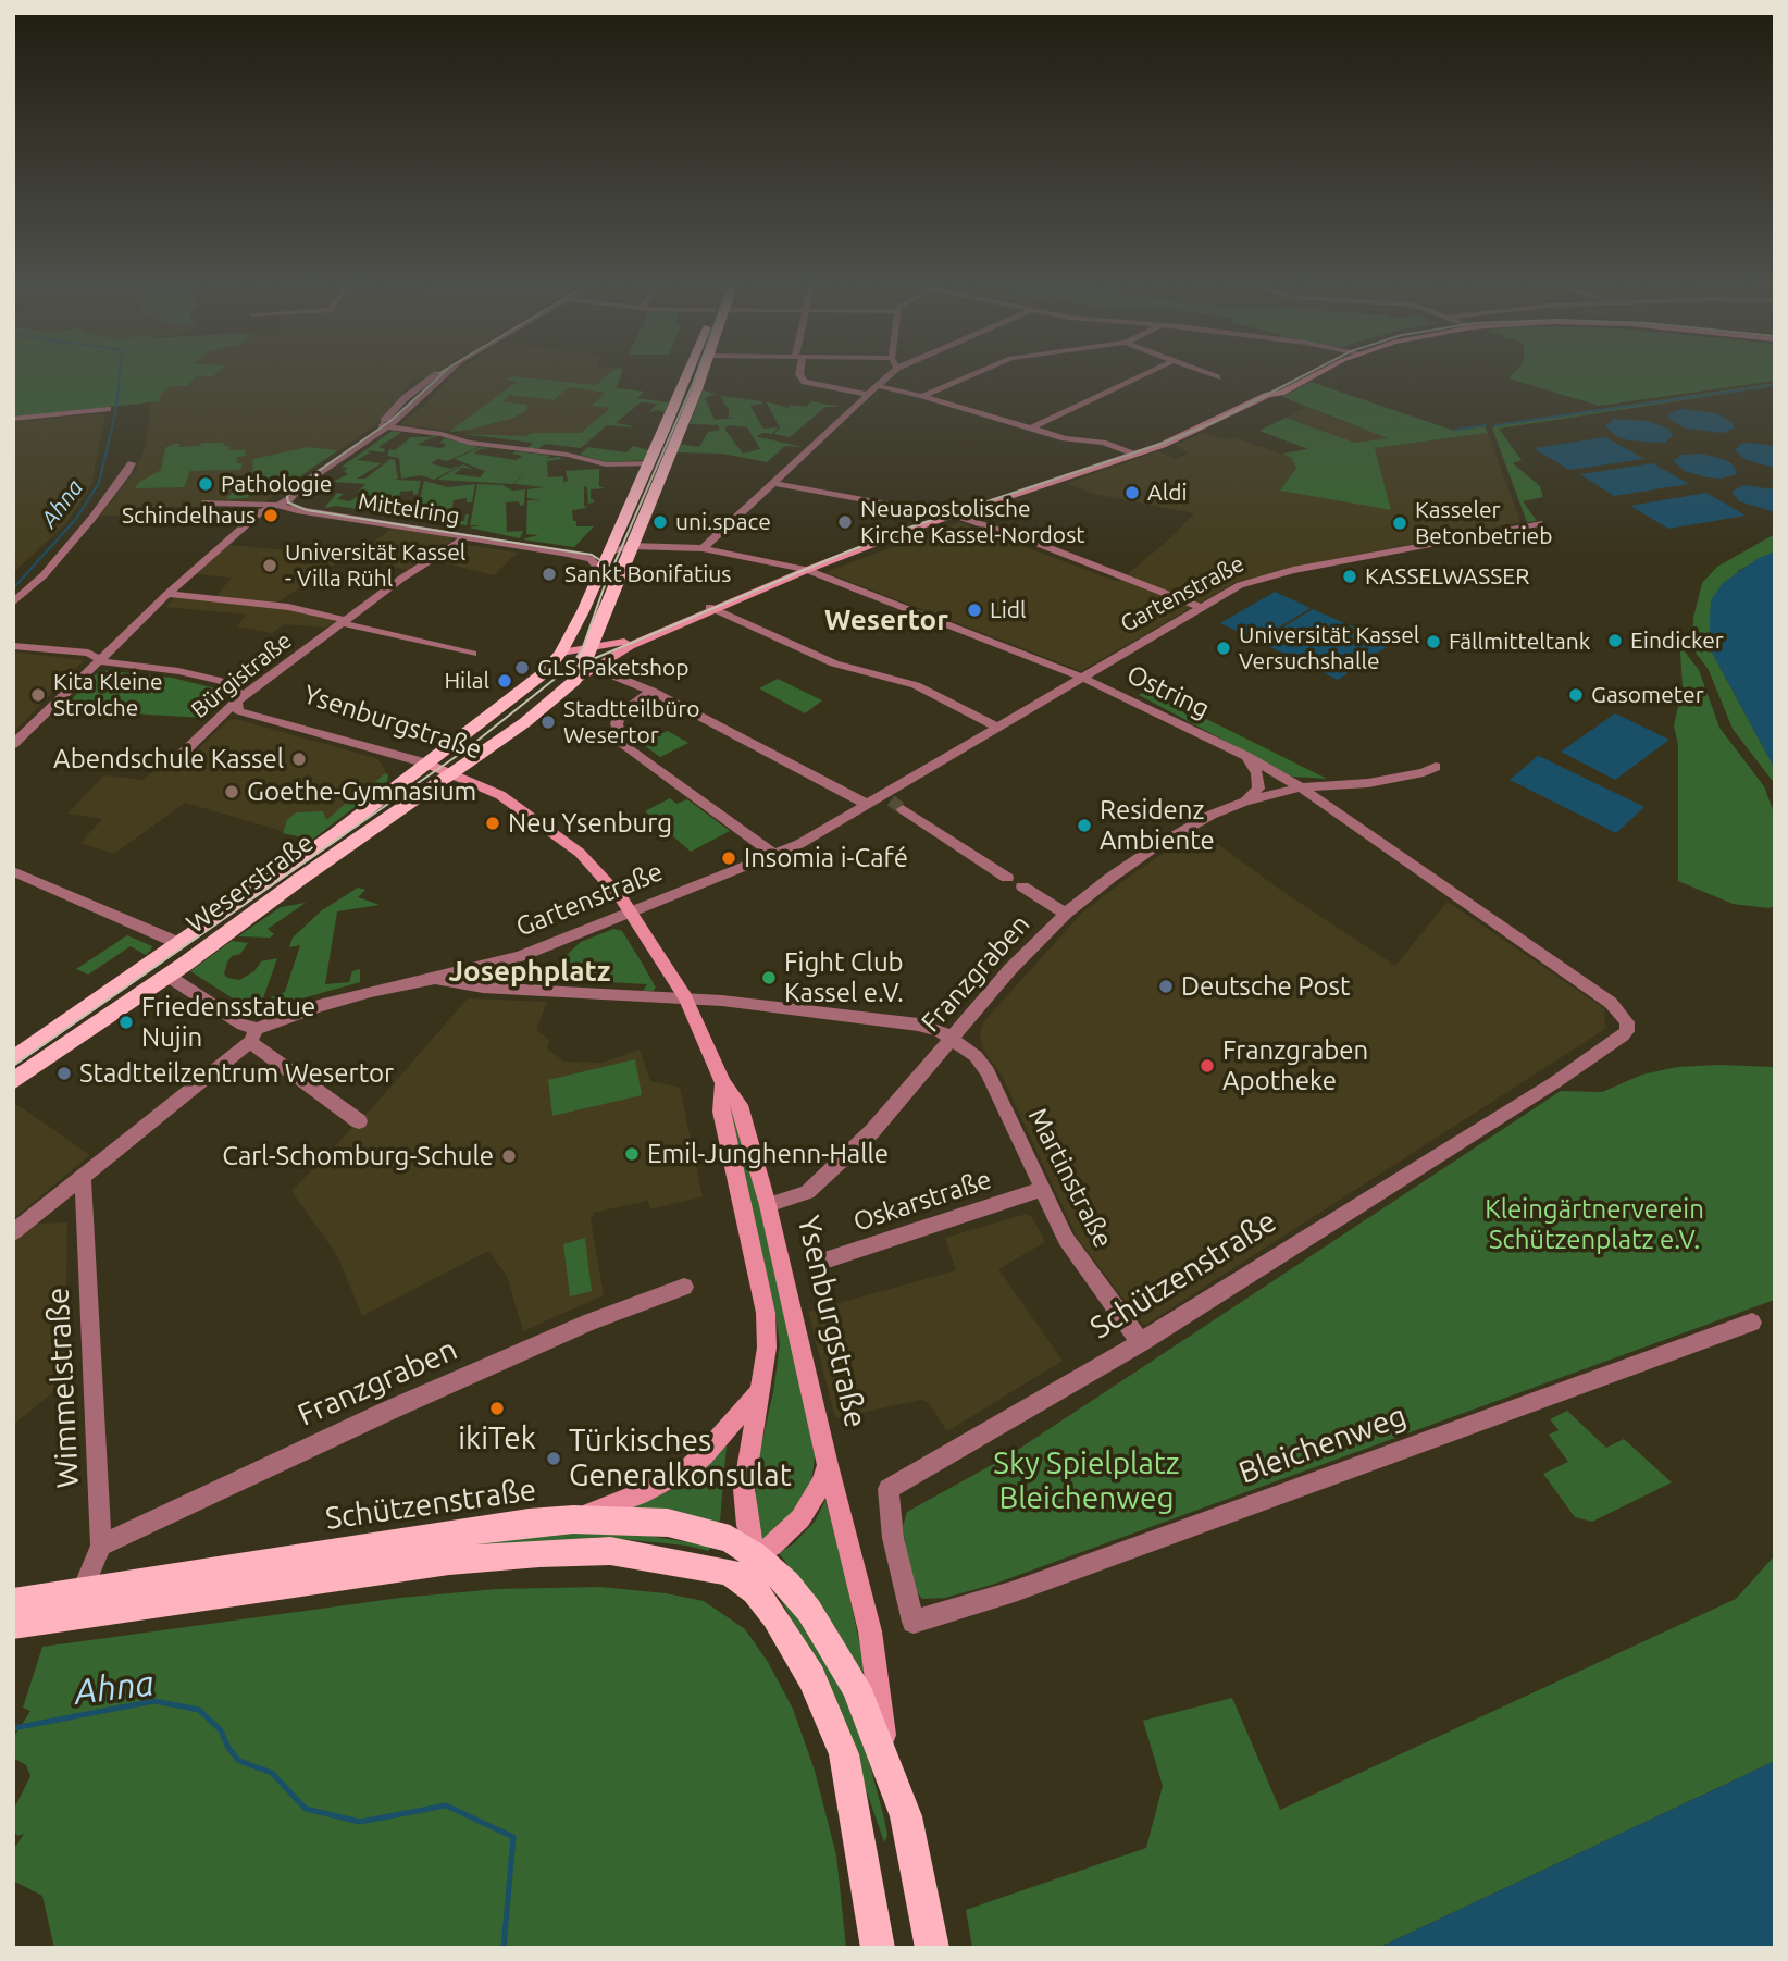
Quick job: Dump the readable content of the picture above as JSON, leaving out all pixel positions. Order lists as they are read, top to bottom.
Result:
{
  "streets": {
    "main road": ["Ysenburgstraße", "Weserstraße", "Schützenstraße"],
    "street": [
      "Mittelring",
      "Gartenstraße",
      "Bürgistraße",
      "Ostring",
      "Franzgraben",
      "Martinstraße",
      "Oskarstraße",
      "Wimmelstraße",
      "Bleichenweg"
    ]
  },
  "crossings": [
    ["Mittelring", "Bürgistraße"],
    ["Mittelring", "Ostring"],
    ["Mittelring", "Weserstraße"],
    ["Gartenstraße", "Ostring"],
    ["Gartenstraße", "Ysenburgstraße"],
    ["Gartenstraße", "Wimmelstraße"],
    ["Bürgistraße", "Ysenburgstraße"],
    ["Ostring", "Weserstraße"],
    ["Ostring", "Franzgraben"],
    ["Ostring", "Schützenstraße"],
    ["Ysenburgstraße", "Weserstraße"],
    ["Ysenburgstraße", "Franzgraben"],
    ["Ysenburgstraße", "Schützenstraße"],
    ["Franzgraben", "Martinstraße"],
    ["Franzgraben", "Wimmelstraße"],
    ["Martinstraße", "Oskarstraße"],
    ["Martinstraße", "Schützenstraße"],
    ["Schützenstraße", "Wimmelstraße"],
    ["Schützenstraße", "Bleichenweg"]
  ],
  "districts": ["Wesertor", "Josephplatz"],
  "water": ["Ahna"],
  "parks": ["Kleingärtnerverein Schützenplatz e.V.", "Sky Spielplatz Bleichenweg"],
  "places": [
    "Pathologie",
    "Aldi",
    "Schindelhaus",
    "uni.space",
    "Neuapostolische Kirche Kassel-Nordost",
    "Kasseler Betonbetrieb",
    "Universität Kassel - Villa Rühl",
    "Sankt Bonifatius",
    "KASSELWASSER",
    "Lidl",
    "Eindicker",
    "Fällmitteltank",
    "Universität Kassel Versuchshalle",
    "GLS Paketshop",
    "Hilal",
    "Kita Kleine Strolche",
    "Gasometer",
    "Stadtteilbüro Wesertor",
    "Abendschule Kassel",
    "Goethe-Gymnasium",
    "Neu Ysenburg",
    "Residenz Ambiente",
    "Insomia i-Café",
    "Fight Club Kassel e.V.",
    "Deutsche Post",
    "Friedensstatue Nujin",
    "Franzgraben Apotheke",
    "Stadtteilzentrum Wesertor",
    "Emil-Junghenn-Halle",
    "Carl-Schomburg-Schule",
    "ikiTek",
    "Türkisches Generalkonsulat"
  ]
}
